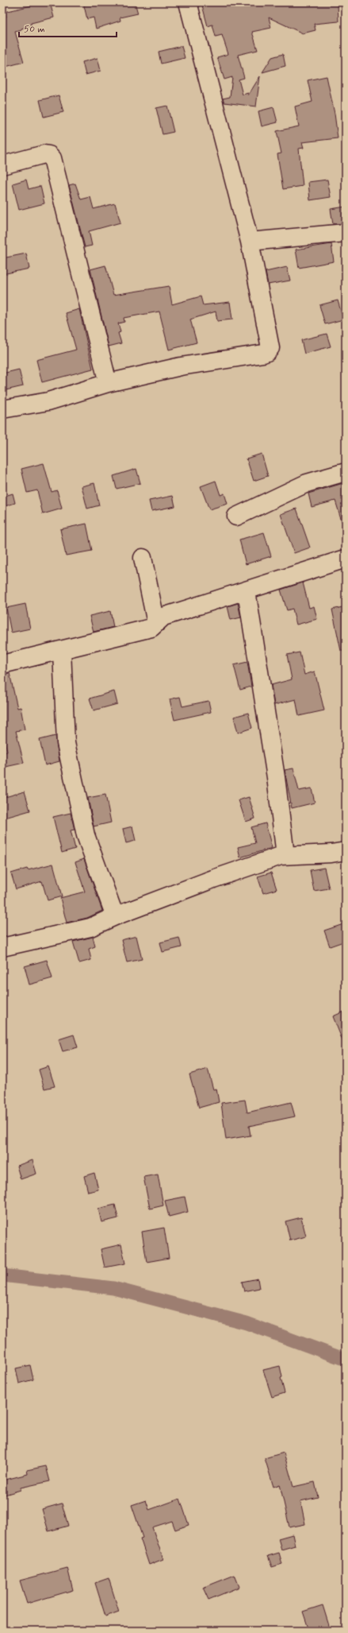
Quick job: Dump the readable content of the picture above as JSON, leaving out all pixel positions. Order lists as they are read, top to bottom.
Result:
{
  "scale_bar": "50 m"
}
